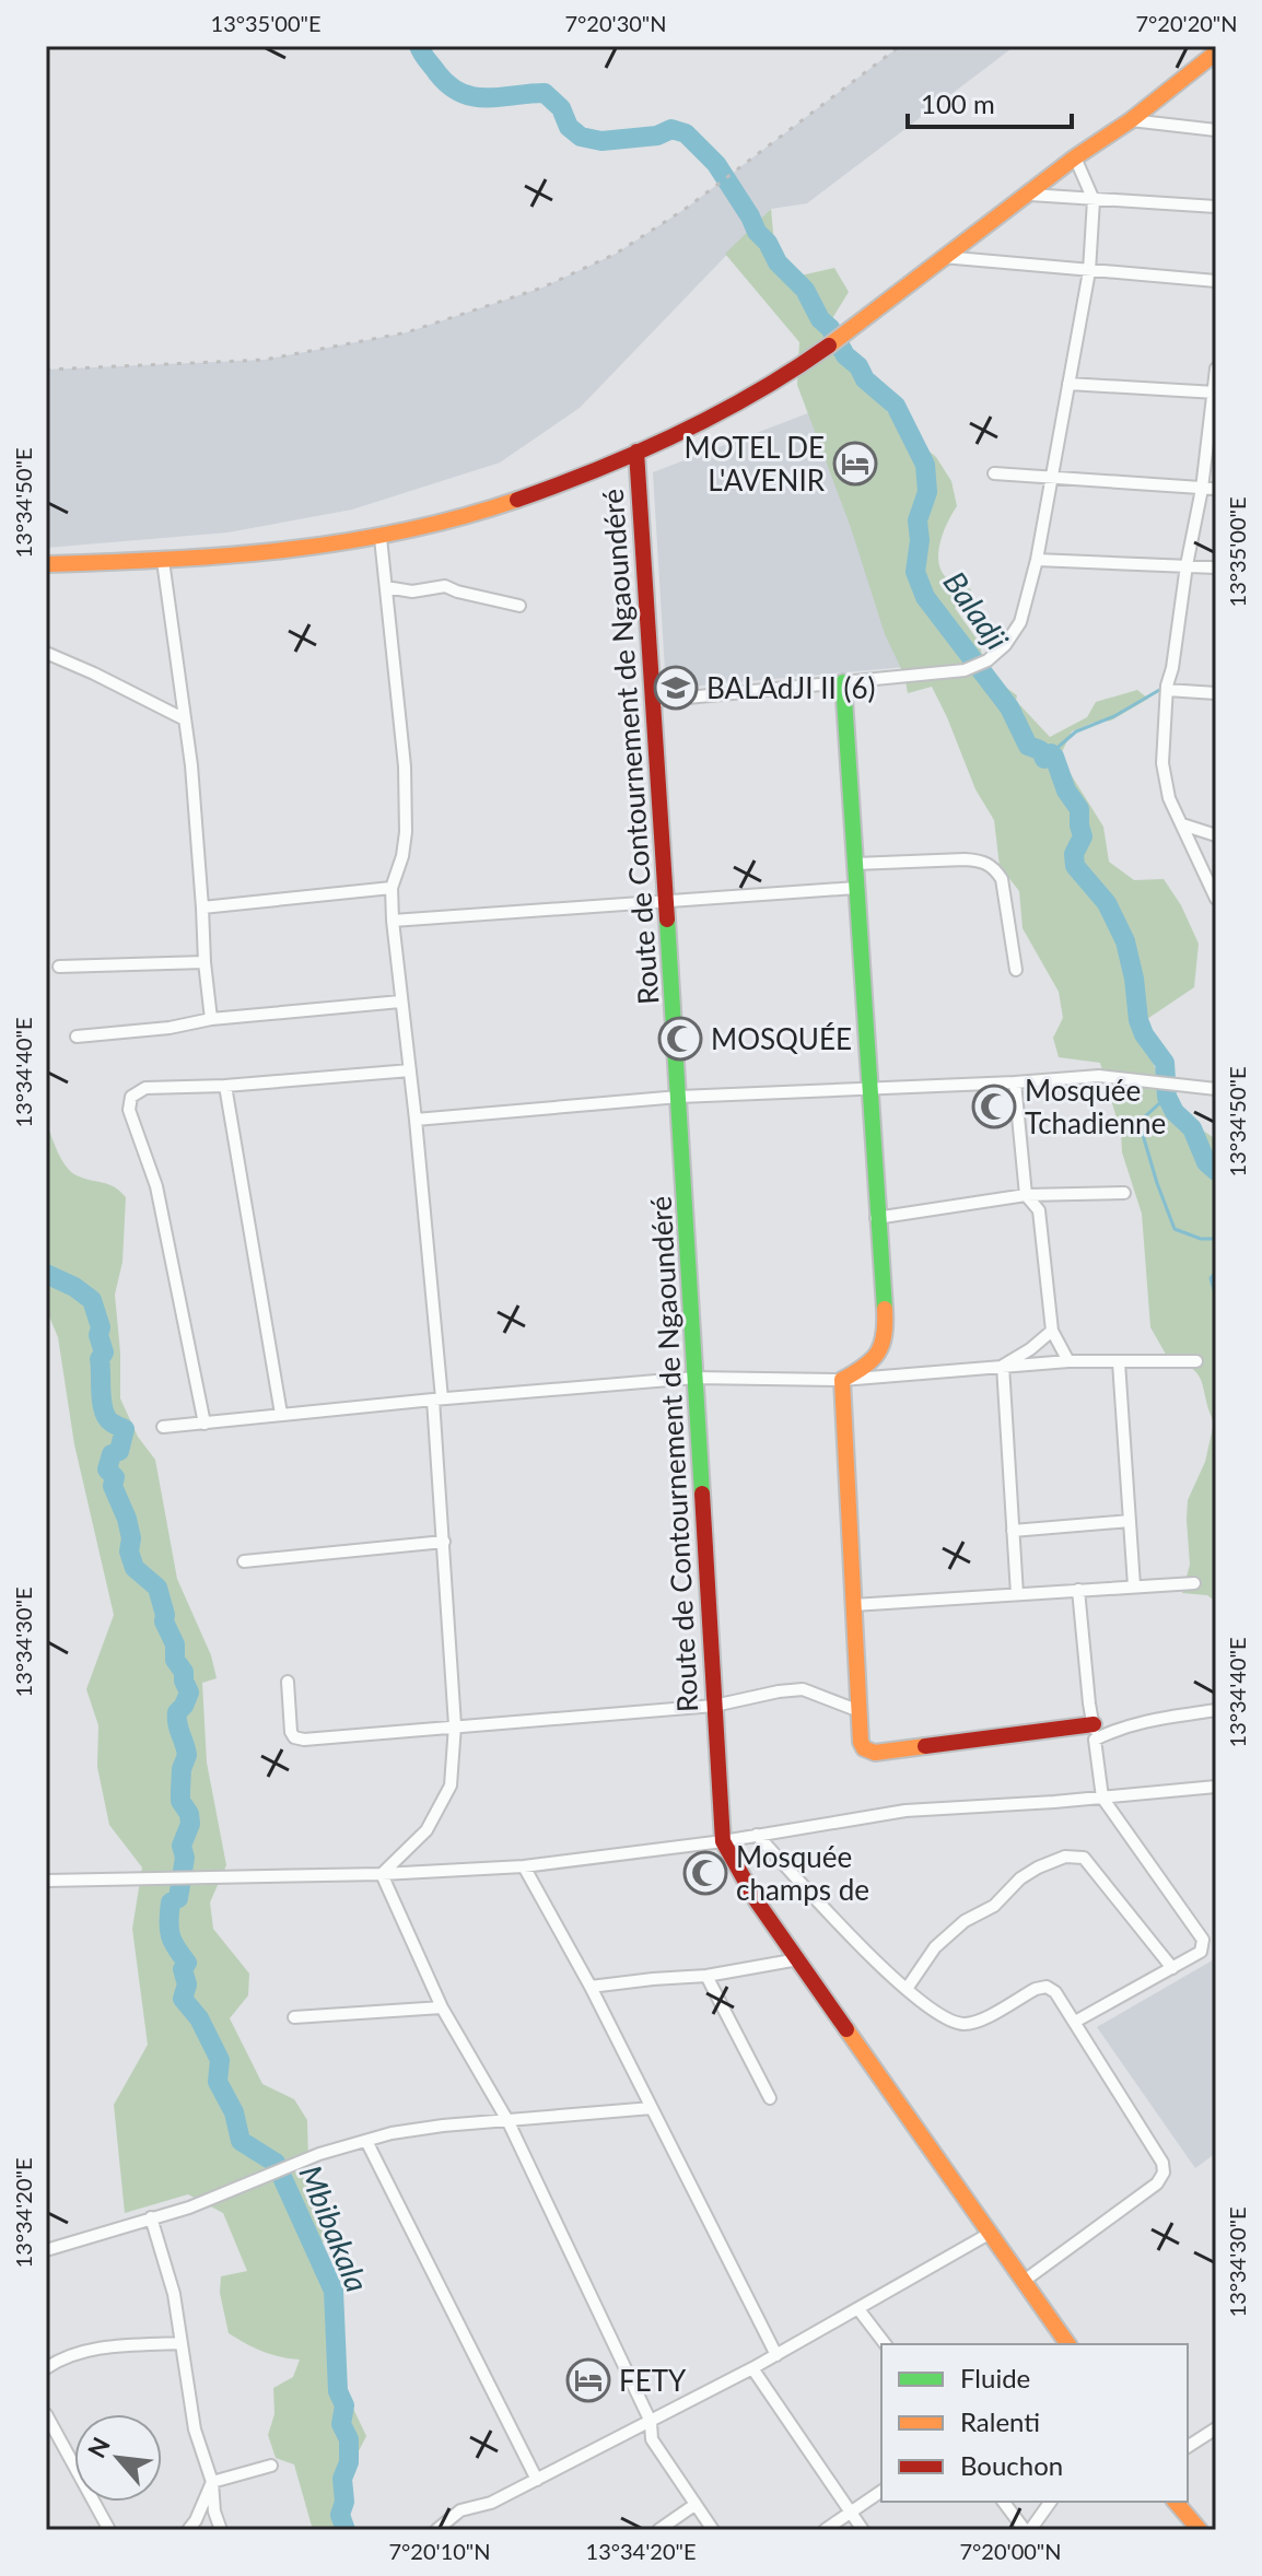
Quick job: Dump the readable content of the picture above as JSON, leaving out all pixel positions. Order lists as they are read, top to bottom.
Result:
{
  "streets": {
    "street": ["Route de Contournement de Ngaoundéré"]
  },
  "water": ["Baladji", "Mbibakala"],
  "places": {
    "hotel": ["MOTEL DE L'AVENIR", "FETY"],
    "school or university": ["BALAdJI II (6)"],
    "mosque": ["MOSQUÉE", "Mosquée Tchadienne", "Mosquée champs de"]
  },
  "legend": ["Fluide", "Ralenti", "Bouchon"],
  "scale_bar": "100 m",
  "north": "top left",
  "coordinates": [
    "13°35'00\"E",
    "7°20'30\"N",
    "7°20'20\"N",
    "13°34'50\"E",
    "13°34'40\"E",
    "13°34'30\"E",
    "13°34'20\"E",
    "7°20'10\"N",
    "7°20'00\"N"
  ]
}
